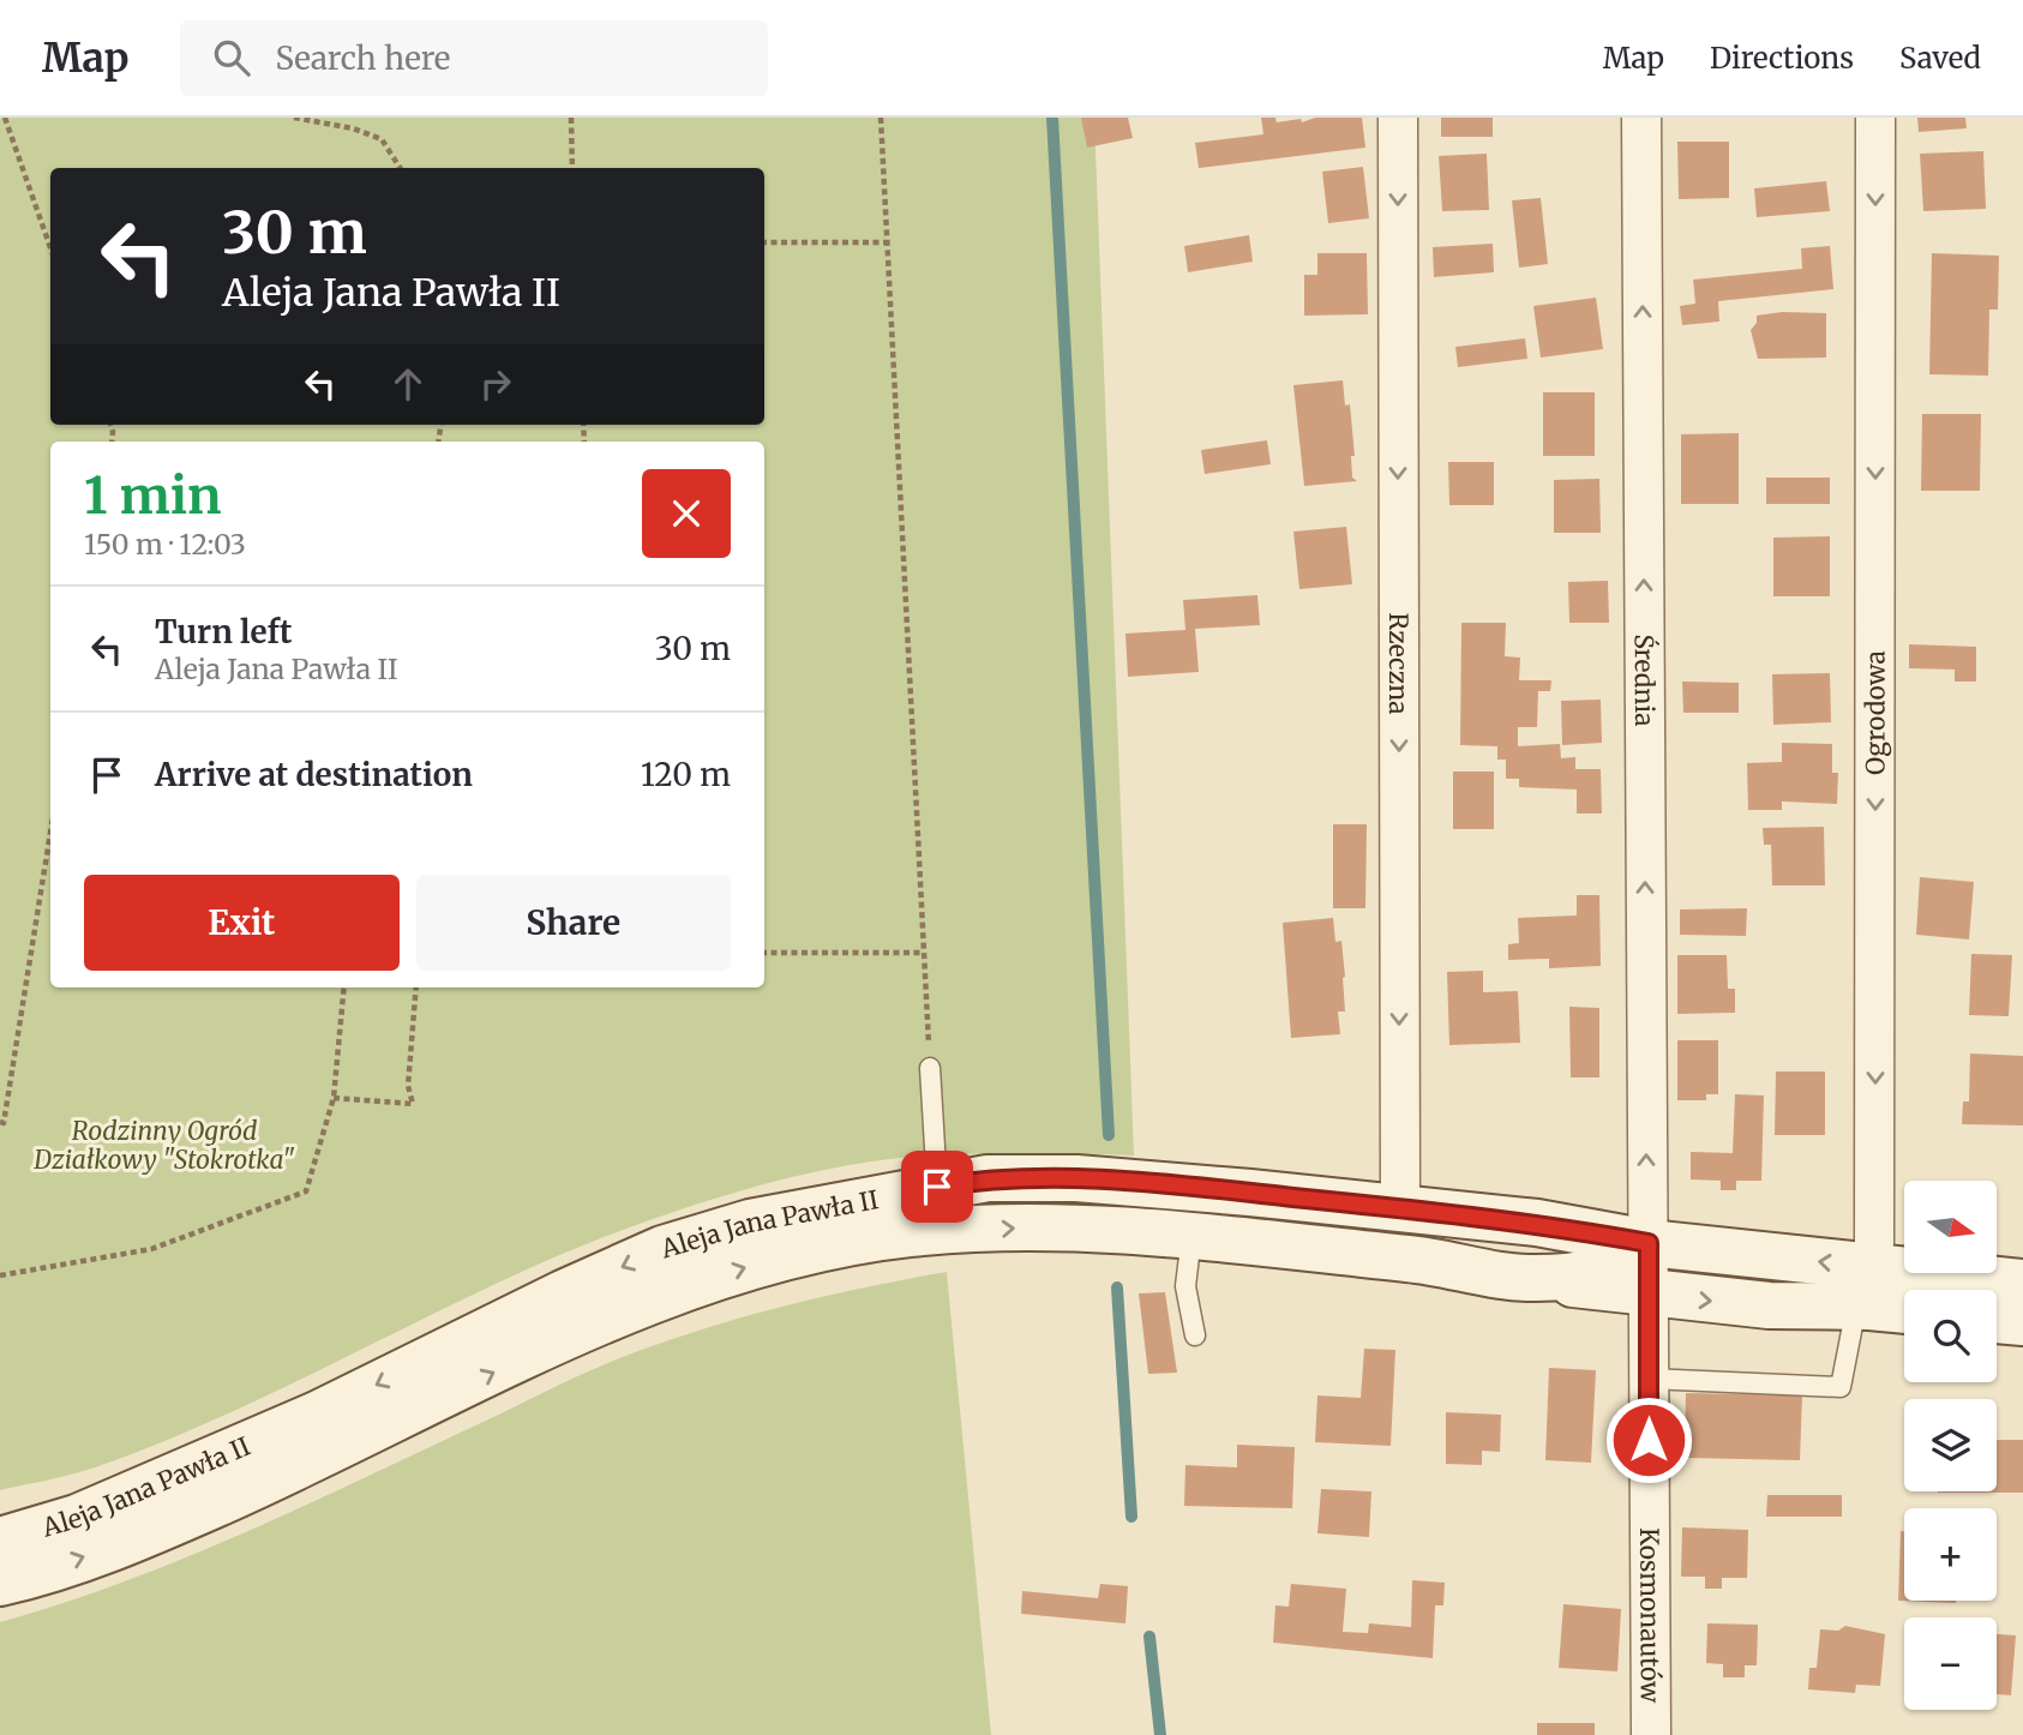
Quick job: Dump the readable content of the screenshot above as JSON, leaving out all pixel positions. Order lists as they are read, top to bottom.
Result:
{
  "streets": {
    "street": [
      "Rzeczna",
      "Średnia",
      "Ogrodowa",
      "Aleja Jana Pawła II",
      "Kosmonautów"
    ]
  },
  "crossings": [
    ["Rzeczna", "Aleja Jana Pawła II"],
    ["Średnia", "Aleja Jana Pawła II"],
    ["Średnia", "Kosmonautów"],
    ["Ogrodowa", "Aleja Jana Pawła II"],
    ["Aleja Jana Pawła II", "Kosmonautów"]
  ],
  "one_way": ["Rzeczna", "Średnia", "Ogrodowa"],
  "parks": ["Rodzinny Ogród Działkowy \"Stokrotka\""],
  "north": "right",
  "page": {
    "header": "Map",
    "search": "Search here",
    "nav": ["Map", "Directions", "Saved"],
    "turn": ["30 m", "Aleja Jana Pawła II"],
    "heading": ["1 min", "150 m · 12:03"],
    "list": [
      {
        "name": "Turn left",
        "note": "Aleja Jana Pawła II",
        "value": "30 m"
      },
      {
        "name": "Arrive at destination",
        "value": "120 m"
      }
    ],
    "buttons": ["Exit", "Share"],
    "map_buttons": ["+", "−"]
  }
}
